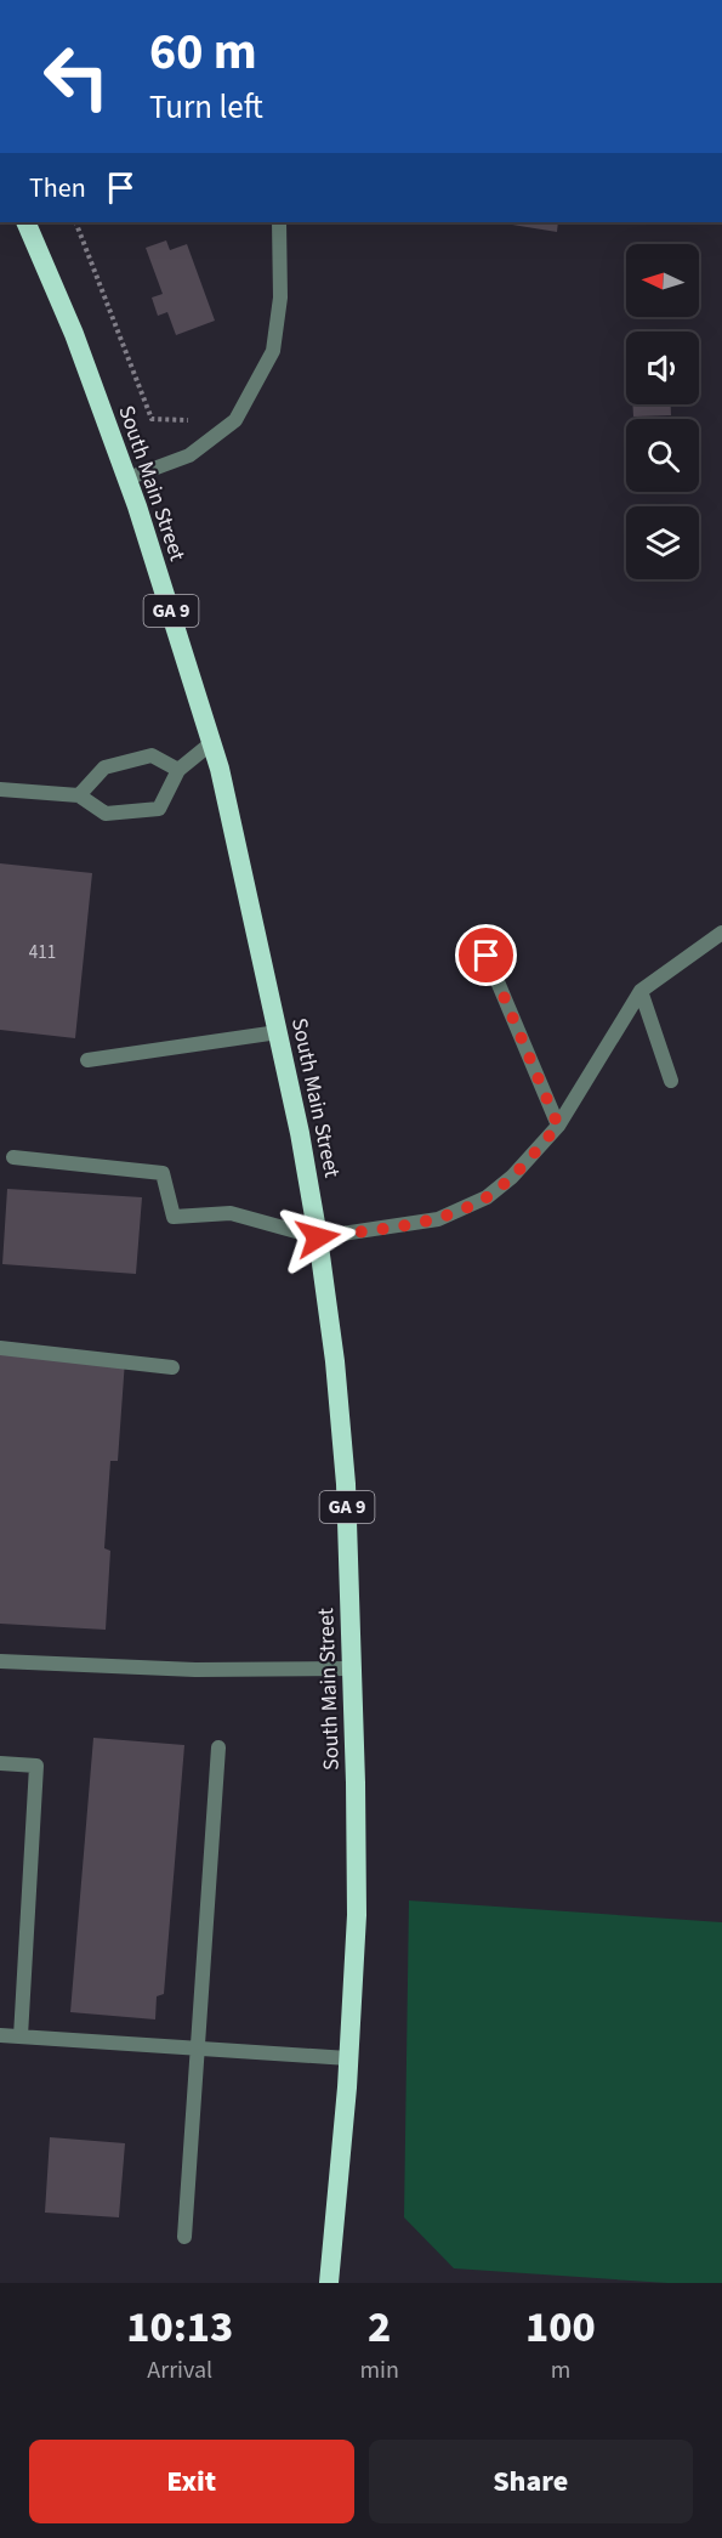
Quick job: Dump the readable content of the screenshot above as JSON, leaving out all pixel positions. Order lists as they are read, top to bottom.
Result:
{
  "streets": {
    "highway": ["South Main Street", "GA 9"]
  },
  "house_numbers": ["411"],
  "north": "left",
  "page": {
    "turn": ["60 m", "Turn left"],
    "then": "Then",
    "eta": [
      "10:13",
      "Arrival",
      "2",
      "min",
      "100",
      "m"
    ],
    "buttons": ["Exit", "Share"]
  }
}
